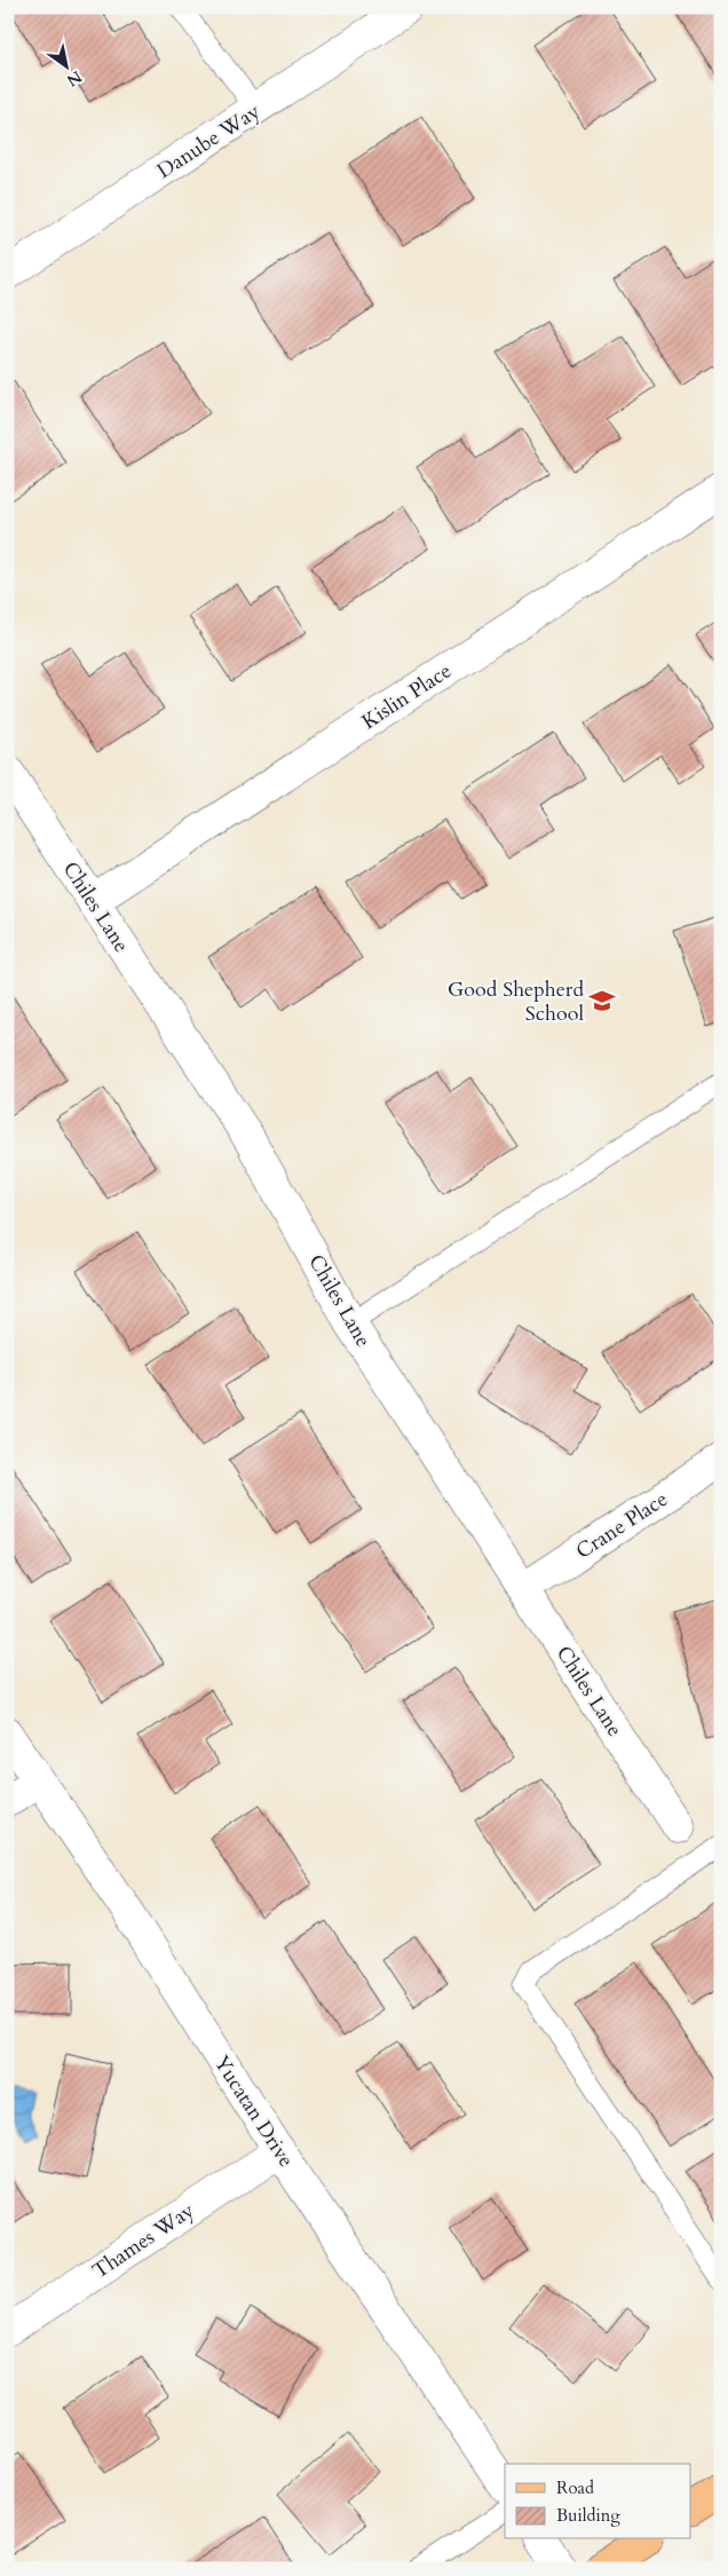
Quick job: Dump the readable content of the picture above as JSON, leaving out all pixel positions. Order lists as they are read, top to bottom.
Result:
{
  "streets": {
    "street": [
      "Danube Way",
      "Kislin Place",
      "Chiles Lane",
      "Crane Place",
      "Yucatan Drive",
      "Thames Way"
    ]
  },
  "crossings": [
    ["Kislin Place", "Chiles Lane"],
    ["Chiles Lane", "Crane Place"],
    ["Yucatan Drive", "Thames Way"]
  ],
  "places": {
    "school or university": ["Good Shepherd School"]
  },
  "legend": ["Road", "Building"],
  "north": "bottom right"
}
